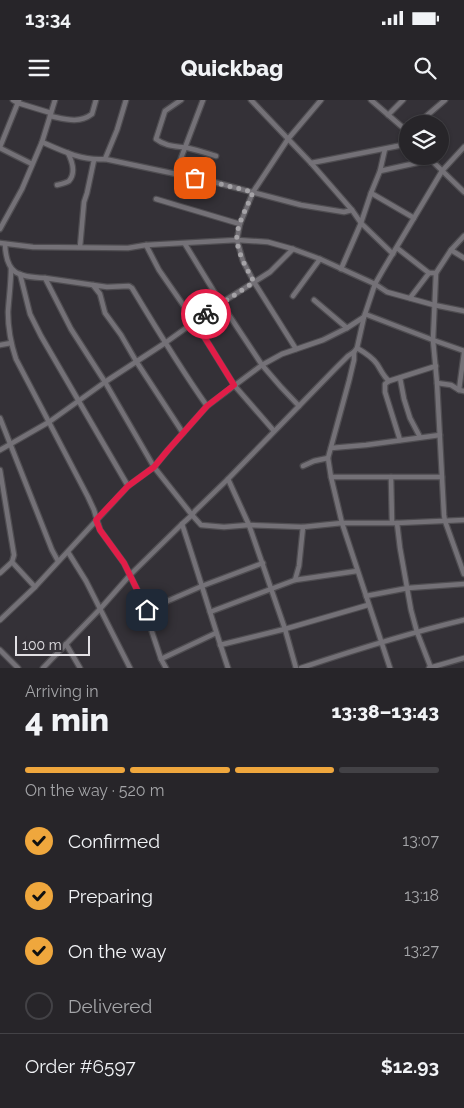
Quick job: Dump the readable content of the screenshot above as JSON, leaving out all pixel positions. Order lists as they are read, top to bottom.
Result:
{
  "scale_bar": "100 m",
  "page": {
    "status": "13:34",
    "header": "Quickbag",
    "scale": "100 m",
    "heading": ["4 min", "Arriving in", "13:38–13:43"],
    "panel": ["Order #6597", "$12.93"],
    "bar": "On the way · 520 m",
    "list": [
      ["Confirmed", "13:07"],
      ["Preparing", "13:18"],
      ["On the way", "13:27"],
      "Delivered"
    ]
  }
}
